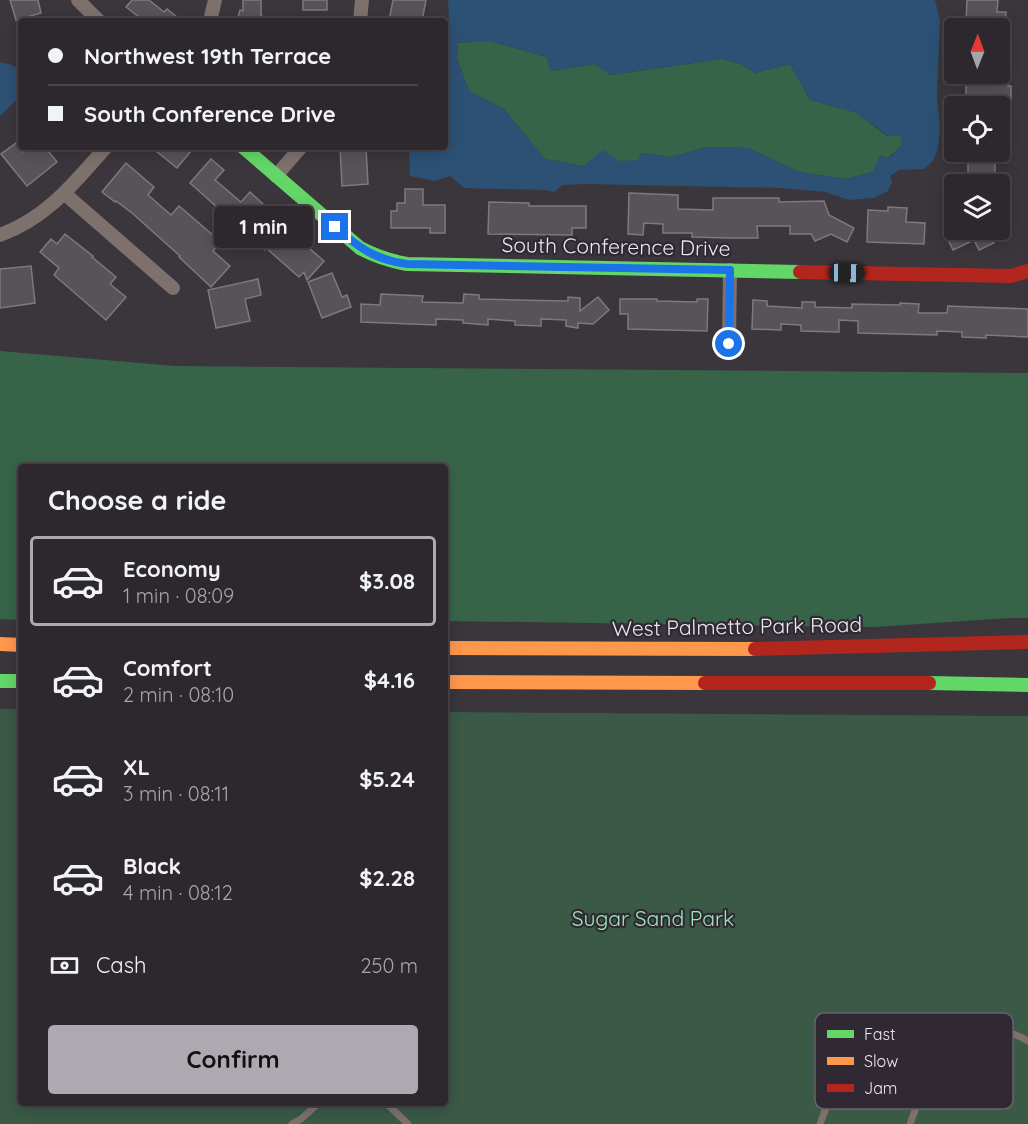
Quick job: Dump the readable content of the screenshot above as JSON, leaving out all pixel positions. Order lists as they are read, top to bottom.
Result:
{
  "streets": {
    "main road": ["South Conference Drive", "West Palmetto Park Road"]
  },
  "parks": ["Sugar Sand Park"],
  "legend": ["Fast", "Slow", "Jam"],
  "north": "top",
  "page": {
    "banner": ["Northwest 19th Terrace", "South Conference Drive"],
    "bubble": "1 min",
    "heading": "Choose a ride",
    "list": [
      {
        "name": "Economy",
        "note": "1 min · 08:09",
        "value": "$3.08"
      },
      {
        "name": "Comfort",
        "note": "2 min · 08:10",
        "value": "$4.16"
      },
      {
        "name": "XL",
        "note": "3 min · 08:11",
        "value": "$5.24"
      },
      {
        "name": "Black",
        "note": "4 min · 08:12",
        "value": "$2.28"
      }
    ],
    "pay": ["Cash", "250 m"],
    "buttons": "Confirm"
  }
}
